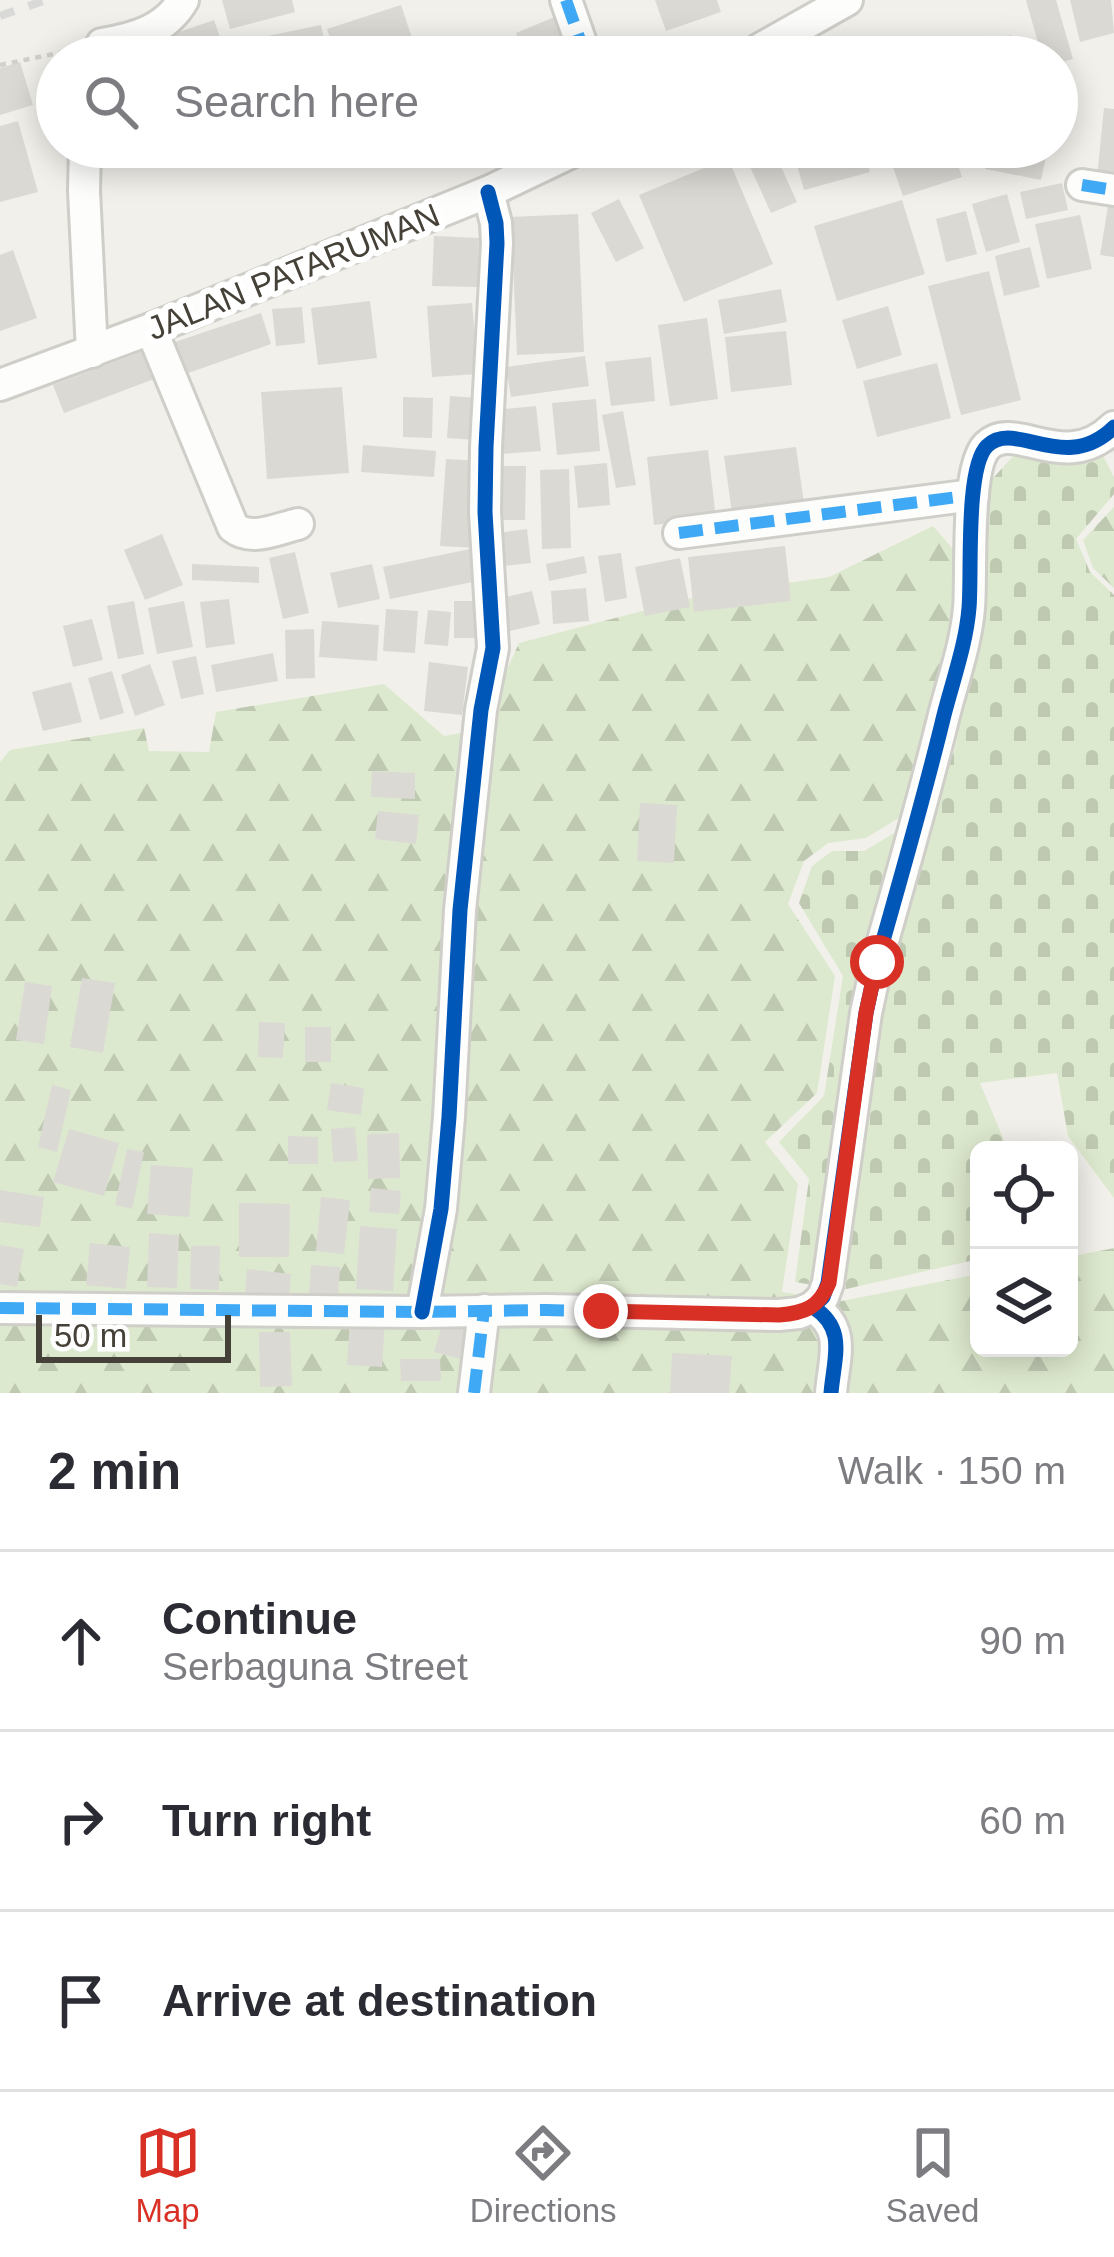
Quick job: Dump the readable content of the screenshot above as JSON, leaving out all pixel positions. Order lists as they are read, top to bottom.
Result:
{
  "streets": {
    "street": ["JALAN PATARUMAN"]
  },
  "scale_bar": "50 m",
  "page": {
    "search": "Search here",
    "scale": "50 m",
    "heading": ["2 min", "Walk · 150 m"],
    "list": [
      ["Continue", "Serbaguna Street", "90 m"],
      ["Turn right", "60 m"],
      "Arrive at destination"
    ],
    "nav": ["Map", "Directions", "Saved"]
  }
}
